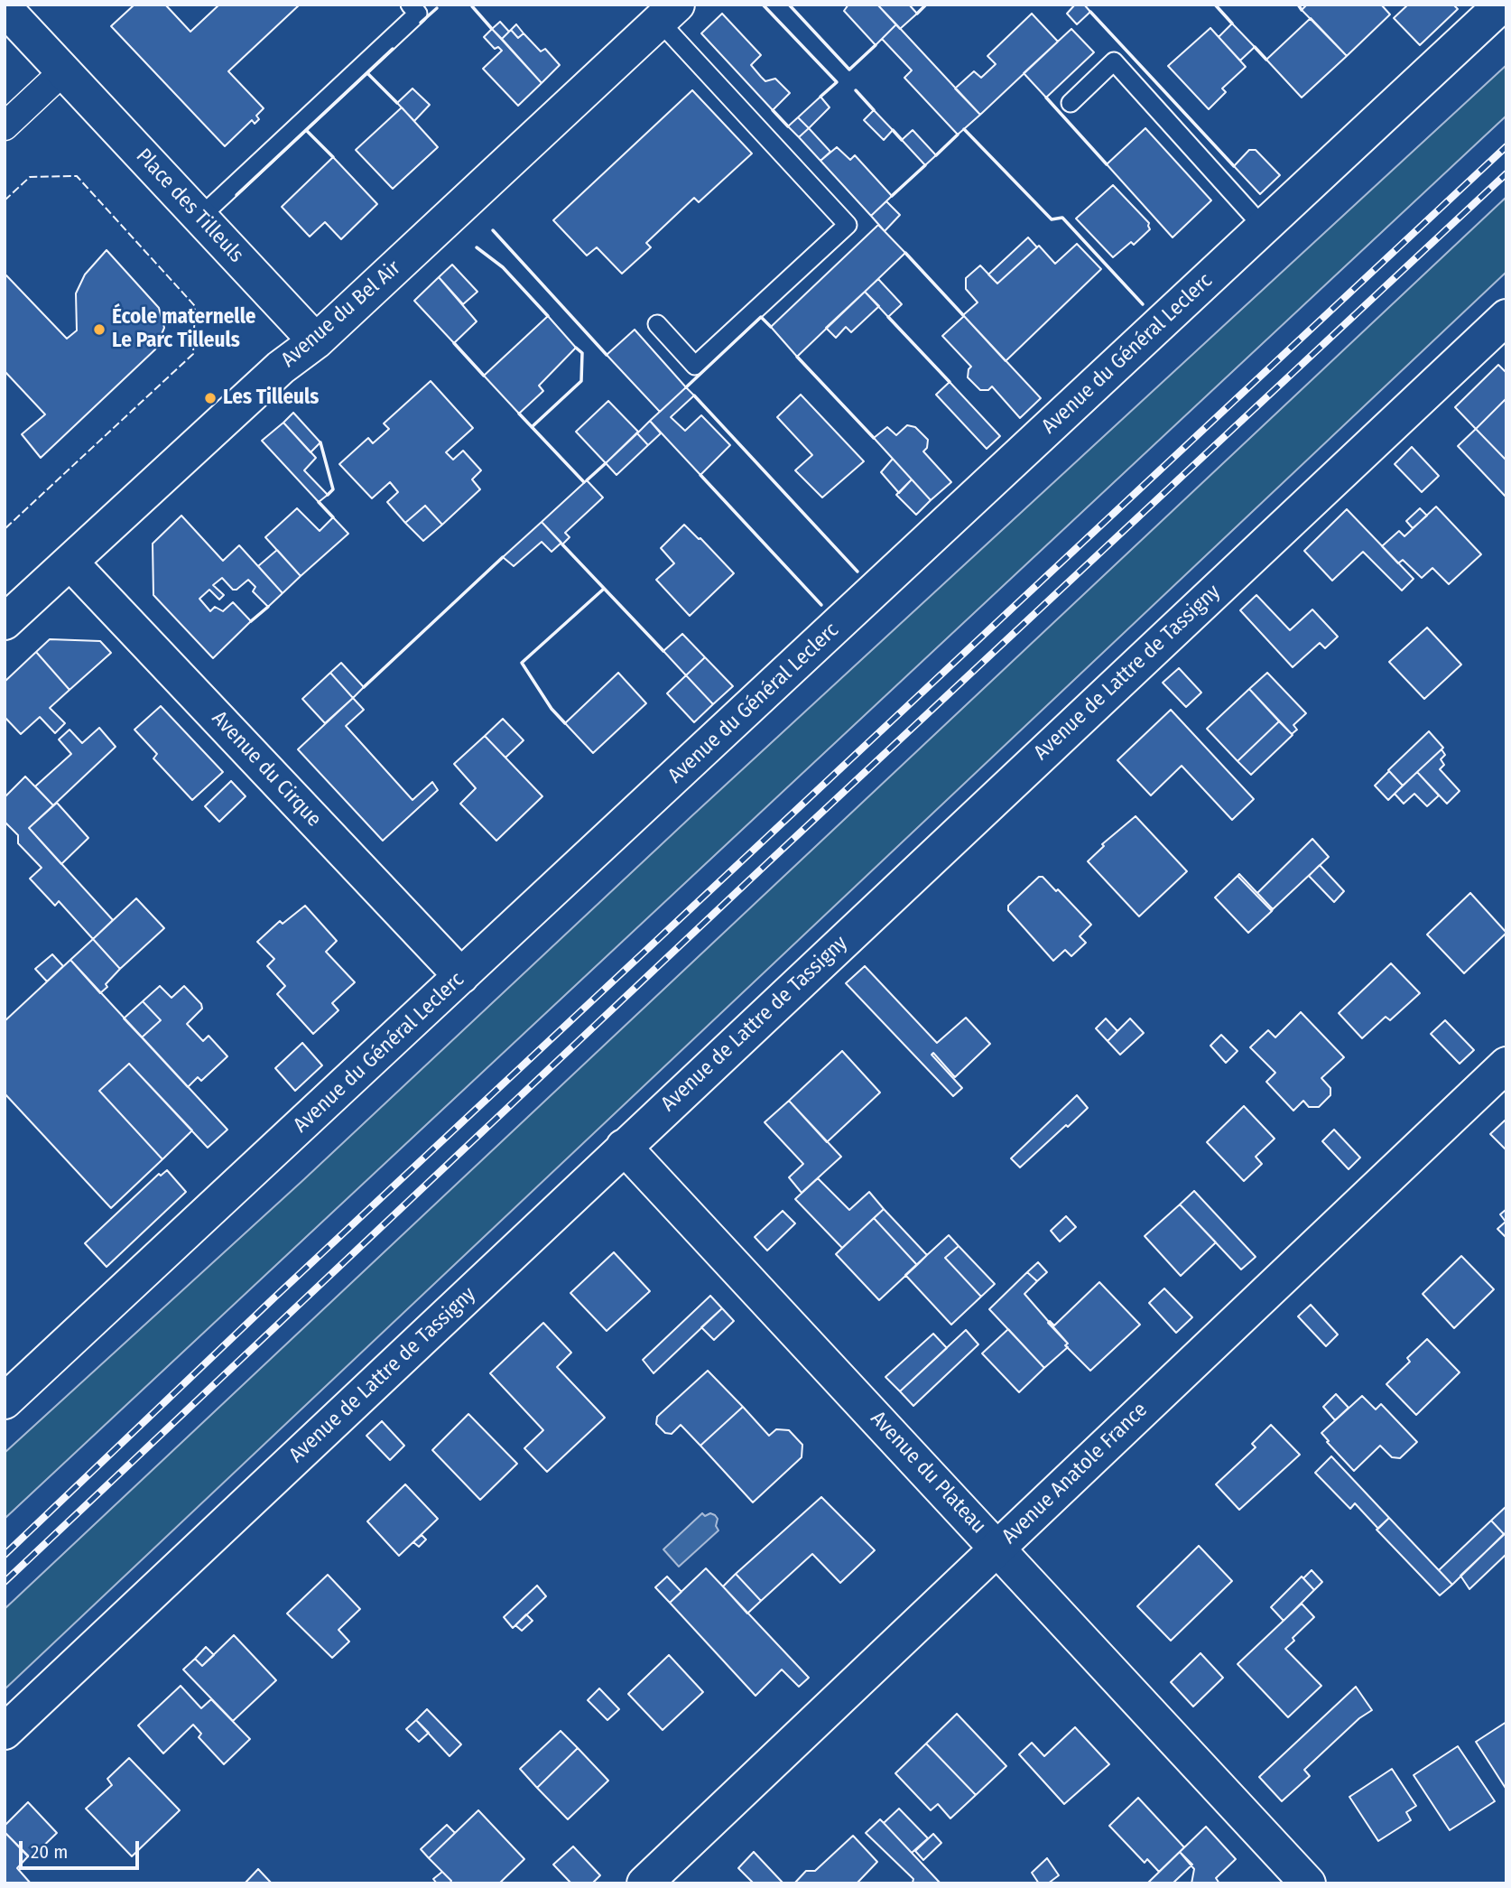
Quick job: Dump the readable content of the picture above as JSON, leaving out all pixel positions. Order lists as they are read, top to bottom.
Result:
{
  "streets": {
    "street": [
      "Place des Tilleuls",
      "Avenue du Bel Air",
      "Avenue du Général Leclerc",
      "Avenue de Lattre de Tassigny",
      "Avenue du Cirque",
      "Avenue du Plateau",
      "Avenue Anatole France"
    ]
  },
  "crossings": [
    ["Place des Tilleuls", "Avenue du Bel Air"],
    ["Avenue du Bel Air", "Avenue du Cirque"],
    ["Avenue du Général Leclerc", "Avenue du Cirque"],
    ["Avenue de Lattre de Tassigny", "Avenue du Plateau"],
    ["Avenue du Plateau", "Avenue Anatole France"]
  ],
  "places": ["École maternelle Le Parc Tilleuls", "Les Tilleuls"],
  "scale_bar": "20 m"
}
